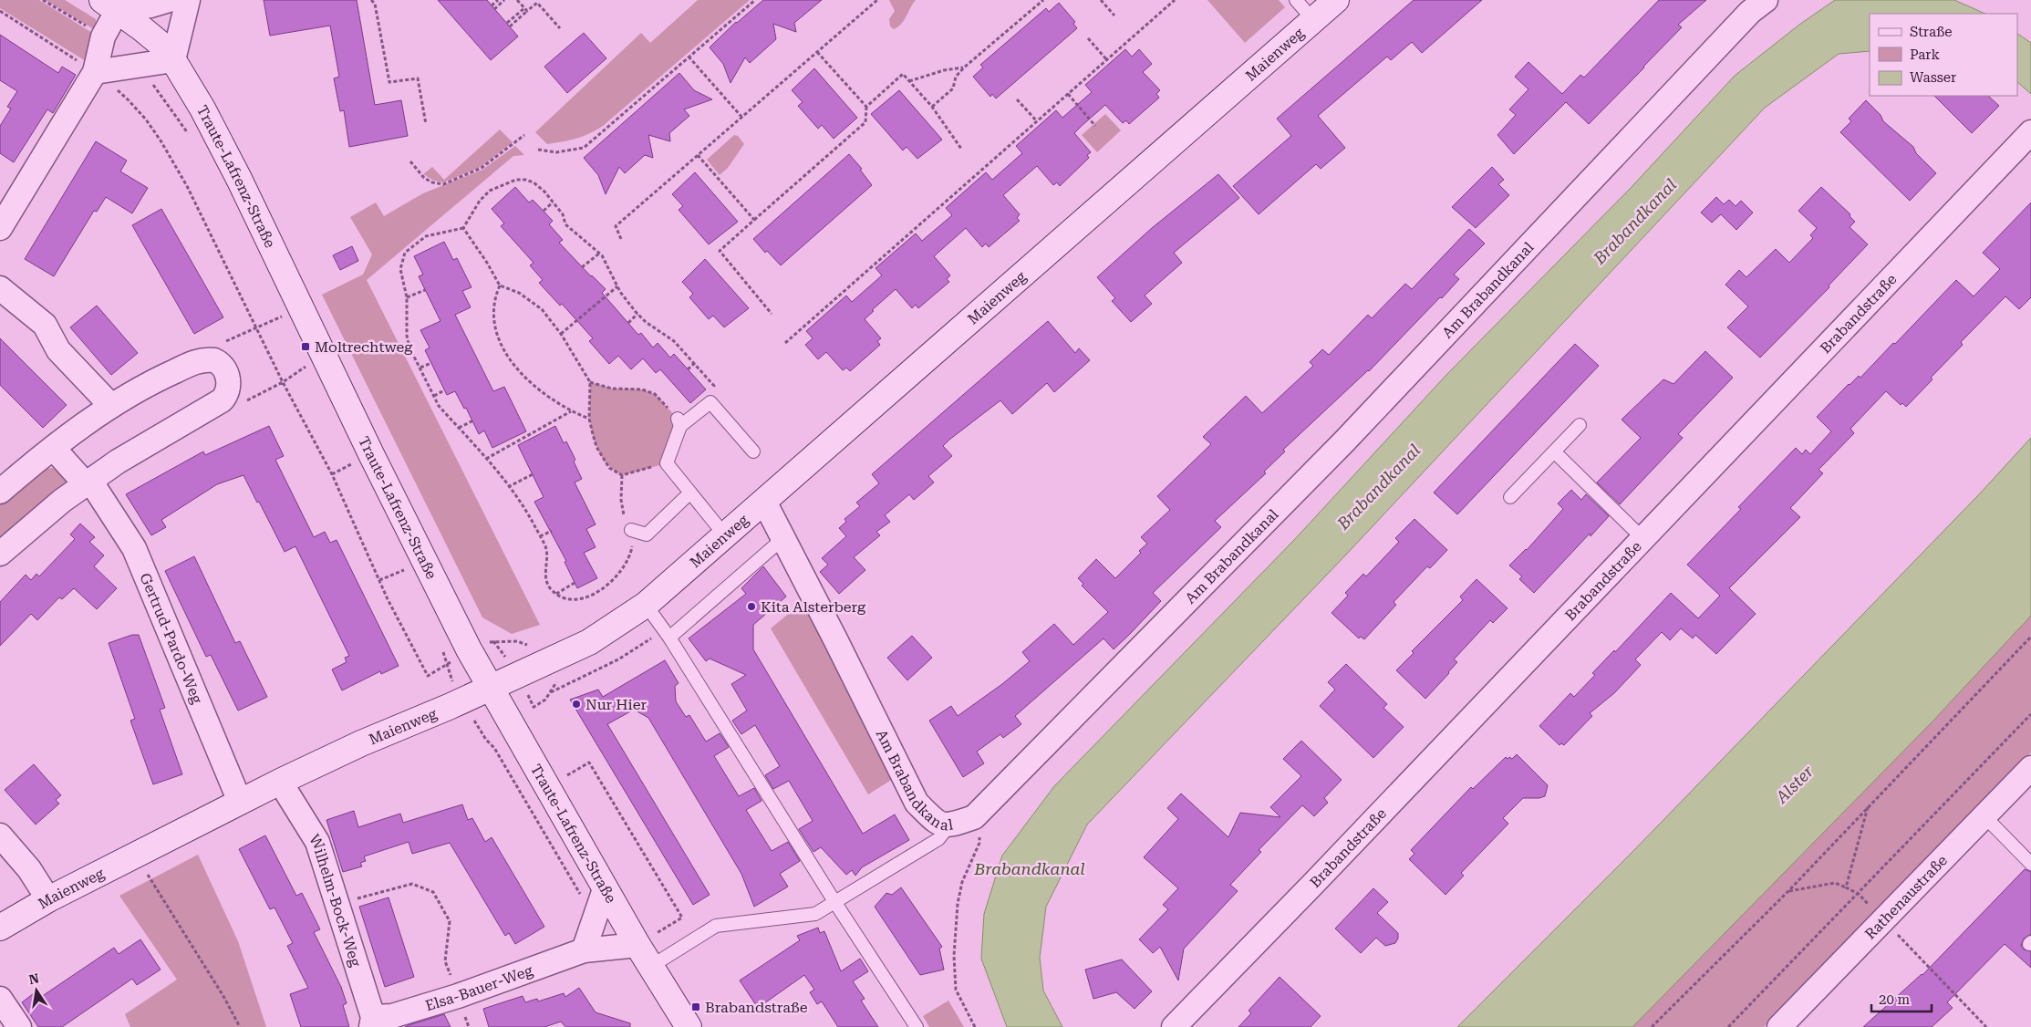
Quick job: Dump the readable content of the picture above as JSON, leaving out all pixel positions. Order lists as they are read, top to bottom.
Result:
{
  "streets": {
    "street": [
      "Maienweg",
      "Traute-Lafrenz-Straße",
      "Am Brabandkanal",
      "Brabandstraße",
      "Gertrud-Pardo-Weg",
      "Rathenaustraße",
      "Wilhelm-Bock-Weg",
      "Elsa-Bauer-Weg"
    ]
  },
  "crossings": [
    ["Maienweg", "Traute-Lafrenz-Straße"],
    ["Maienweg", "Am Brabandkanal"],
    ["Maienweg", "Gertrud-Pardo-Weg"],
    ["Maienweg", "Wilhelm-Bock-Weg"],
    ["Traute-Lafrenz-Straße", "Elsa-Bauer-Weg"],
    ["Wilhelm-Bock-Weg", "Elsa-Bauer-Weg"]
  ],
  "water": ["Brabandkanal", "Alster"],
  "places": {
    "transit": ["Moltrechtweg", "Brabandstraße"],
    "other": ["Kita Alsterberg", "Nur Hier"]
  },
  "legend": ["Straße", "Park", "Wasser"],
  "scale_bar": "20 m",
  "north": "top"
}
